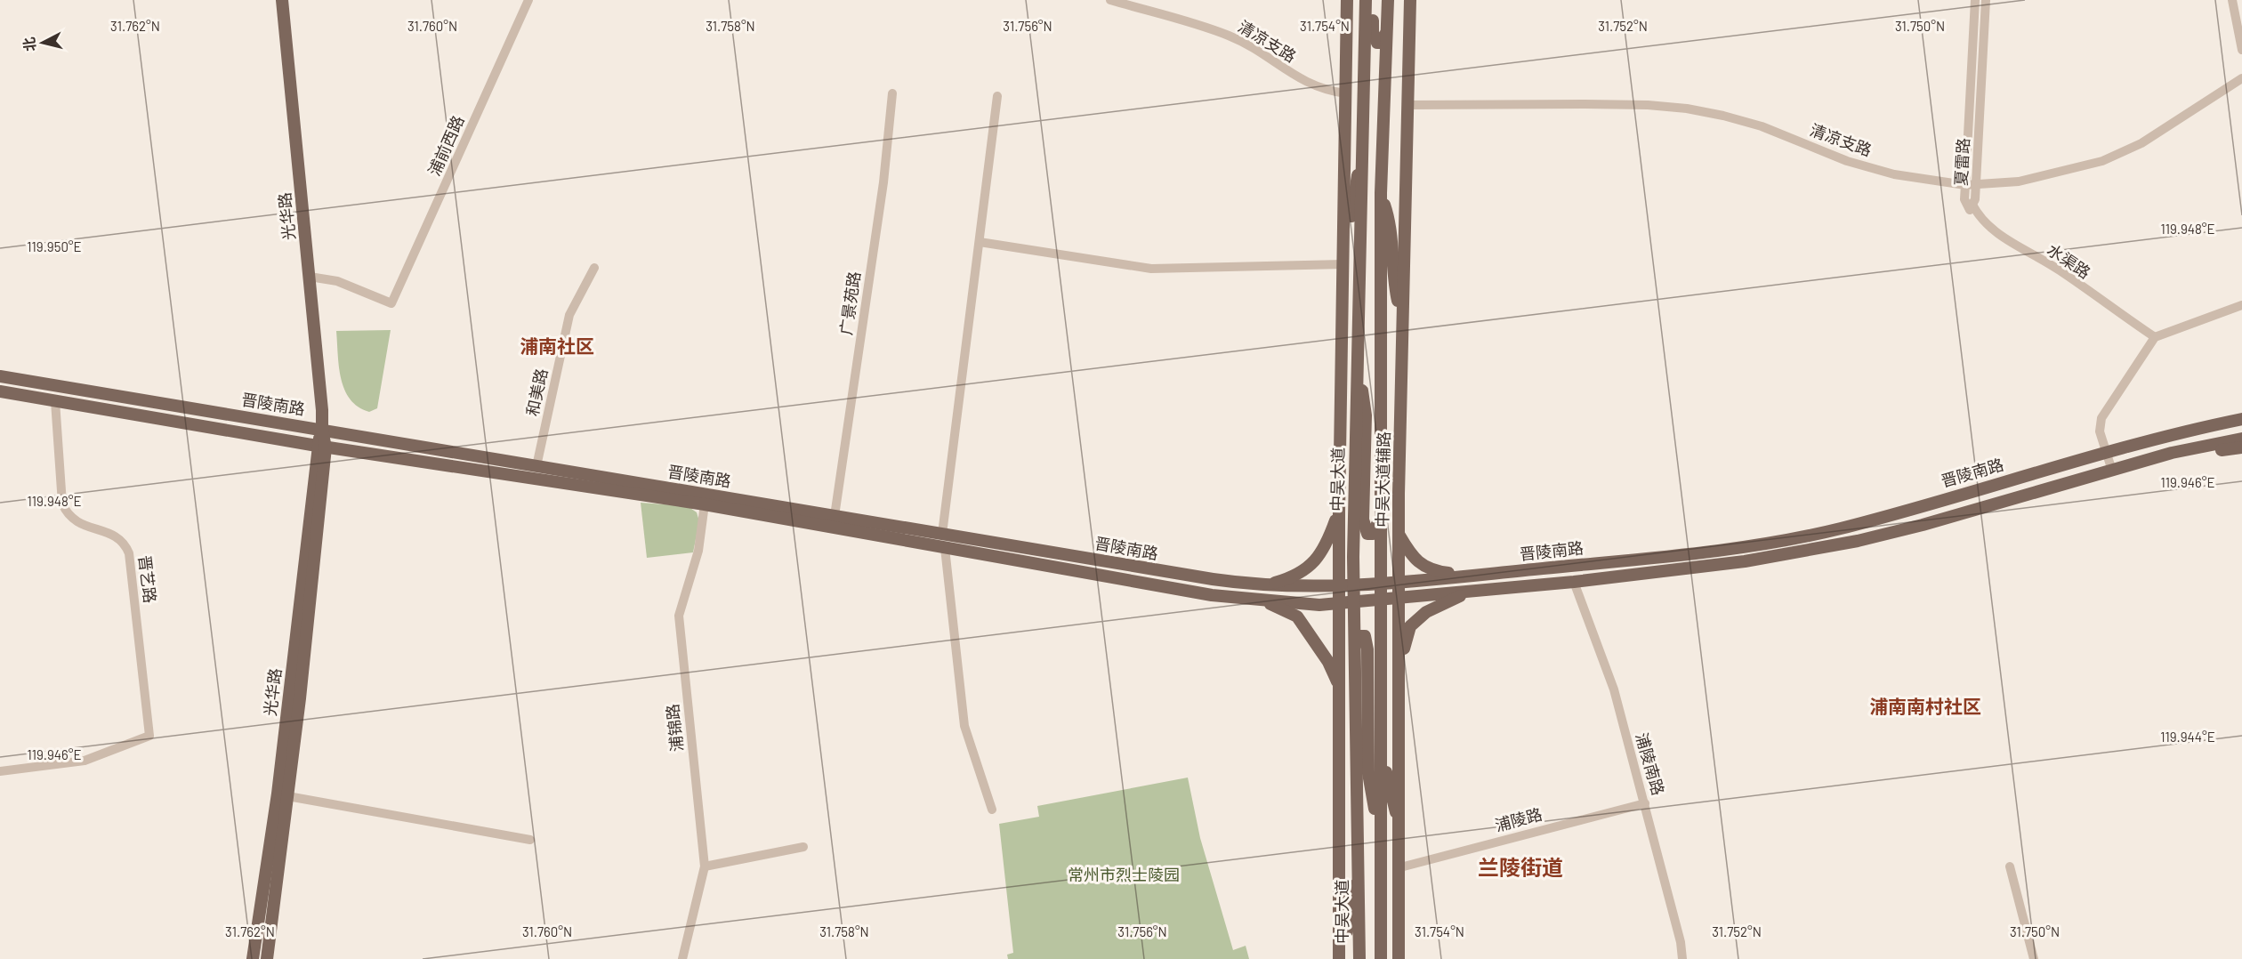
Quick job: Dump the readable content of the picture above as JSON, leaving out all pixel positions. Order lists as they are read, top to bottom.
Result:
{
  "streets": {
    "main road": [
      "光华路",
      "晋陵南路",
      "中吴大道",
      "中吴大道辅路"
    ],
    "street": [
      "清凉支路",
      "浦前西路",
      "夏雷路",
      "水渠路",
      "广景苑路",
      "和美路",
      "晋艺路",
      "浦锦路",
      "浦陵南路",
      "浦陵路"
    ]
  },
  "crossings": [
    ["清凉支路", "夏雷路"],
    ["清凉支路", "中吴大道辅路"],
    ["浦前西路", "光华路"],
    ["夏雷路", "水渠路"],
    ["光华路", "晋陵南路"],
    ["广景苑路", "晋陵南路"],
    ["和美路", "晋陵南路"],
    ["晋陵南路", "中吴大道"],
    ["晋陵南路", "中吴大道辅路"],
    ["晋陵南路", "晋艺路"],
    ["晋陵南路", "浦锦路"],
    ["晋陵南路", "浦陵南路"],
    ["中吴大道辅路", "浦陵路"],
    ["浦陵南路", "浦陵路"]
  ],
  "districts": ["浦南社区", "浦南南村社区", "兰陵街道"],
  "parks": ["常州市烈士陵园"],
  "north": "left",
  "coordinates": [
    "31.762°N",
    "31.760°N",
    "31.758°N",
    "31.756°N",
    "31.754°N",
    "31.752°N",
    "31.750°N",
    "119.948°E",
    "119.950°E",
    "119.946°E",
    "119.944°E"
  ]
}
